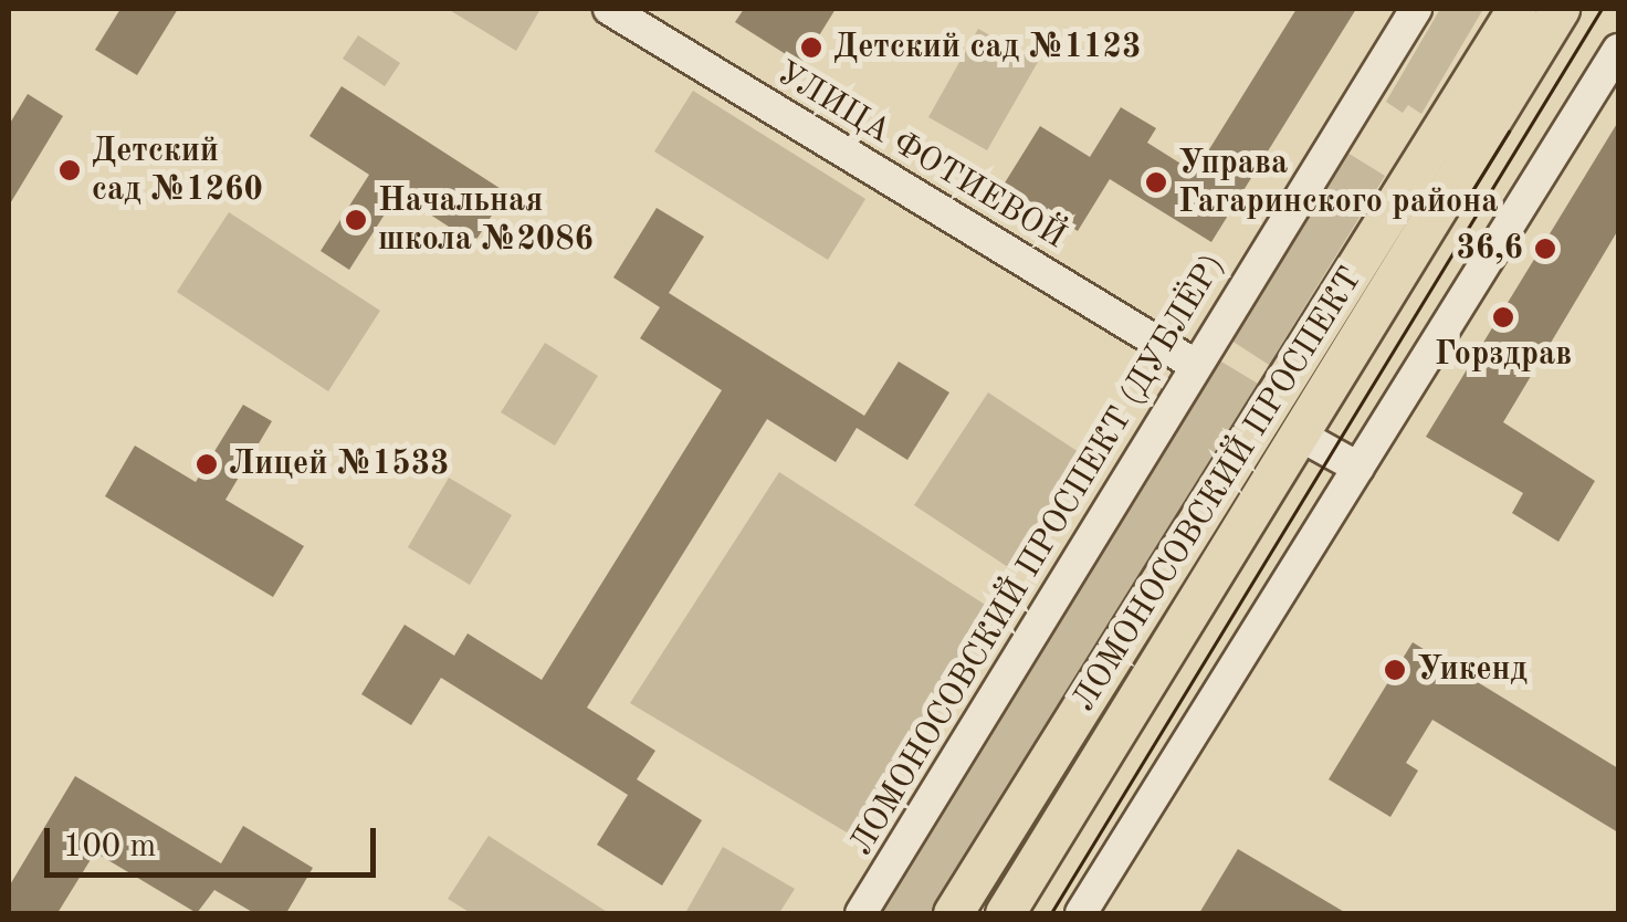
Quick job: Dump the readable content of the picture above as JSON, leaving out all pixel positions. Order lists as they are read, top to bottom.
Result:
{
  "streets": {
    "main road": ["ЛОМОНОСОВСКИЙ ПРОСПЕКТ"],
    "street": ["УЛИЦА ФОТИЕВОЙ", "ЛОМОНОСОВСКИЙ ПРОСПЕКТ (ДУБЛЁР)"]
  },
  "crossings": [
    ["УЛИЦА ФОТИЕВОЙ", "ЛОМОНОСОВСКИЙ ПРОСПЕКТ (ДУБЛЁР)"]
  ],
  "places": [
    "Детский сад №1123",
    "Детский сад №1260",
    "Управа Гагаринского района",
    "Начальная школа №2086",
    "36,6",
    "Горздрав",
    "Лицей №1533",
    "Уикенд"
  ],
  "scale_bar": "100 m"
}
